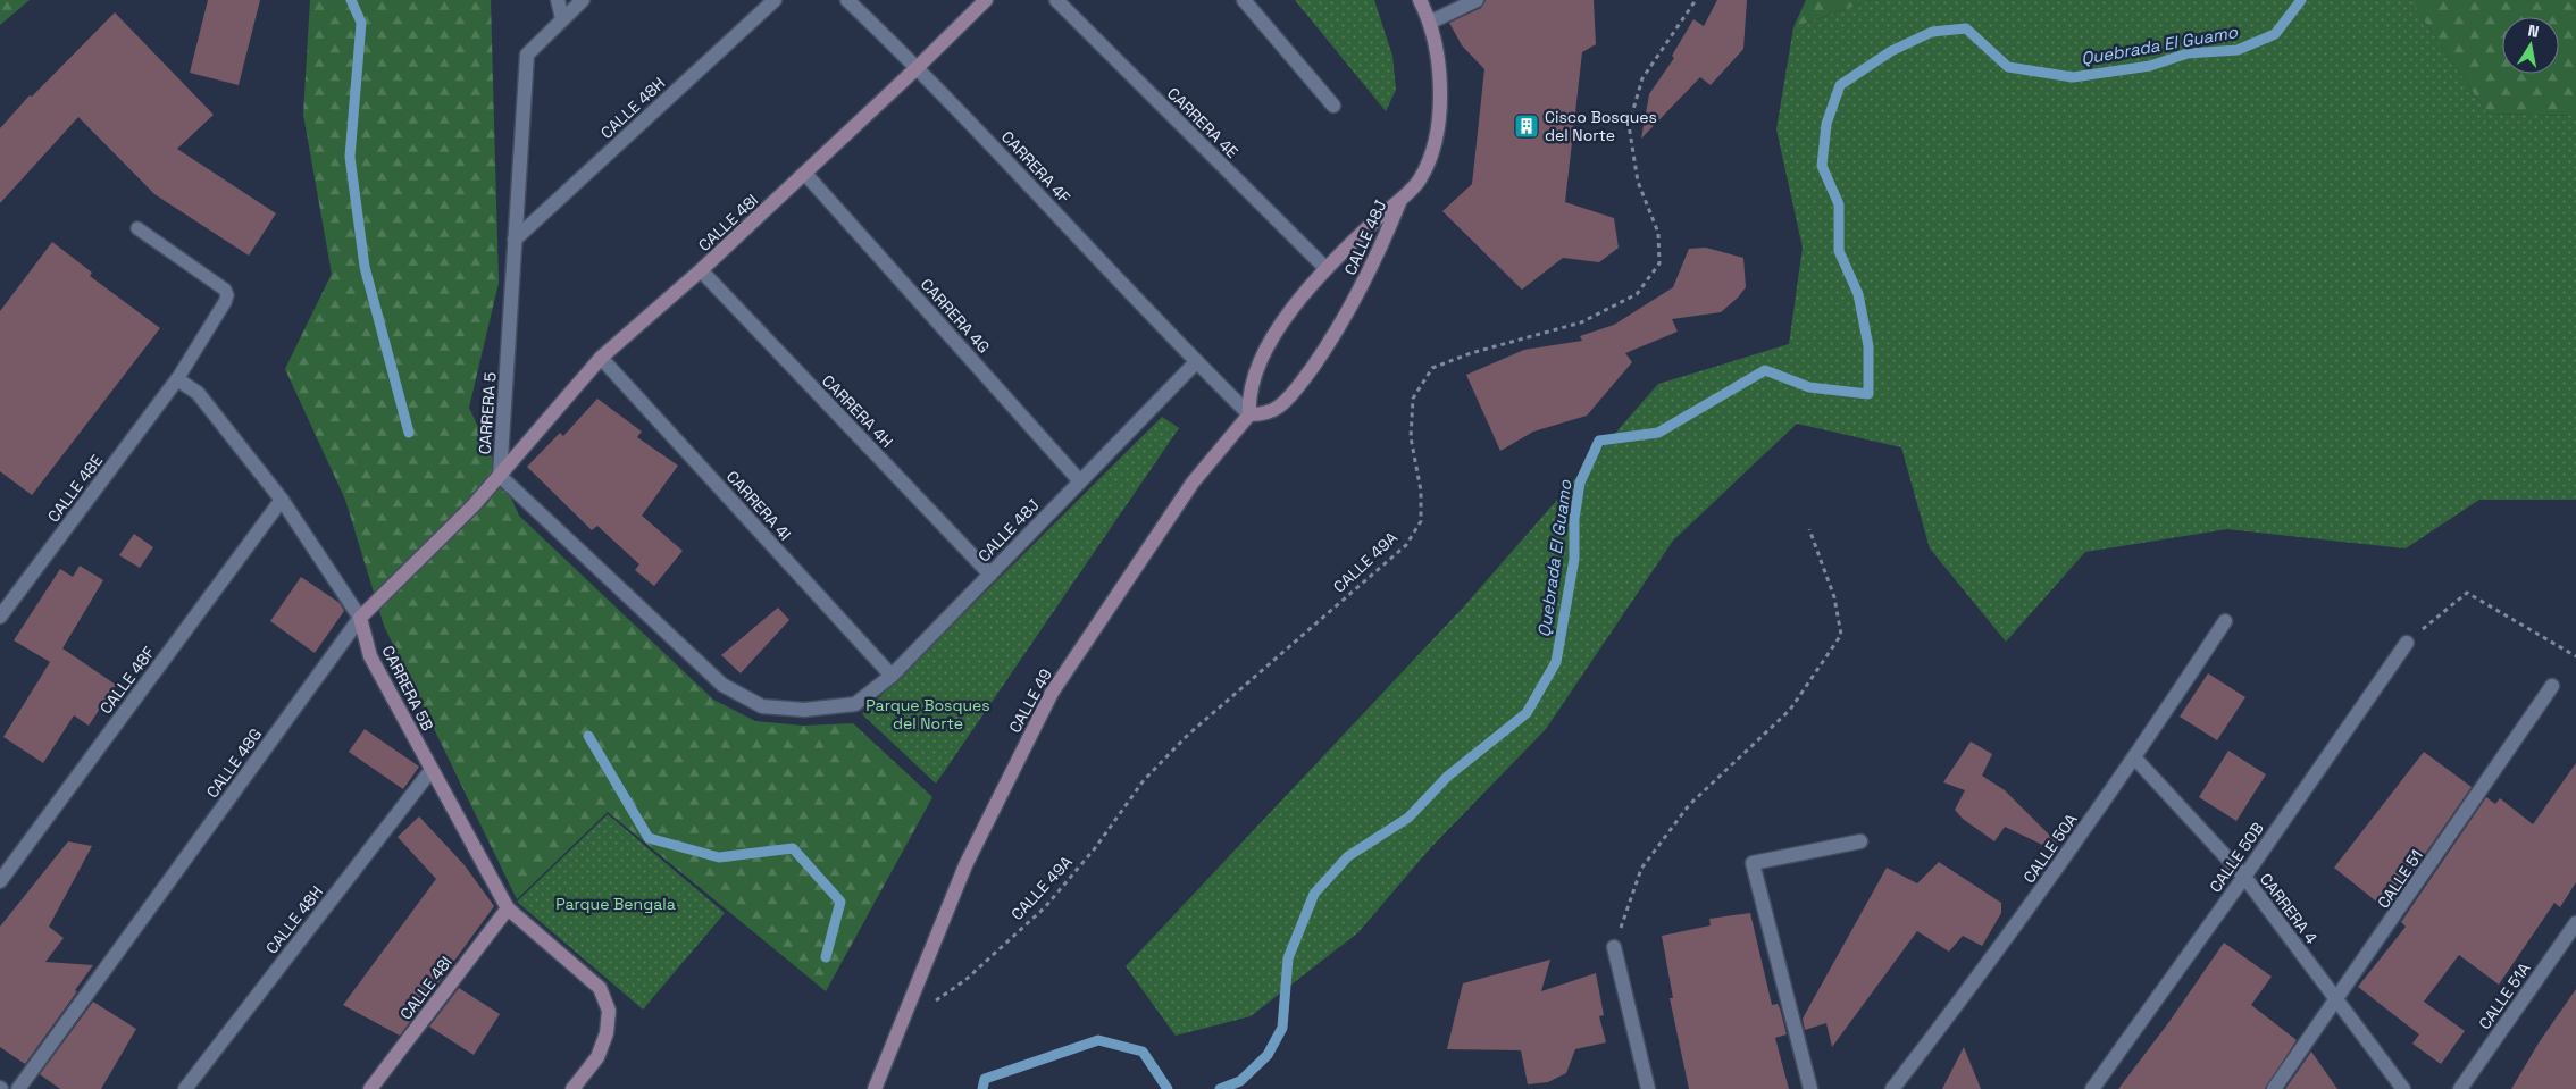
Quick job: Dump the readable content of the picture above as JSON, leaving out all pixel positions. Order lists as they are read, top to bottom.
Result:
{
  "streets": {
    "street": [
      "CALLE 48H",
      "CARRERA 4E",
      "CARRERA 4F",
      "CALLE 48I",
      "CALLE 48J",
      "CARRERA 4G",
      "CARRERA 4H",
      "CARRERA 5",
      "CALLE 48E",
      "CARRERA 4I",
      "CALLE 48F",
      "CARRERA 5B",
      "CALLE 49",
      "CALLE 48G",
      "CALLE 50A",
      "CALLE 50B",
      "CALLE 51",
      "CARRERA 4",
      "CALLE 51A"
    ],
    "path": ["CALLE 49A"]
  },
  "crossings": [
    ["CALLE 48H", "CARRERA 5"],
    ["CALLE 48H", "CARRERA 5B"],
    ["CARRERA 4E", "CALLE 48J"],
    ["CARRERA 4F", "CALLE 48I"],
    ["CARRERA 4F", "CALLE 48J"],
    ["CALLE 48I", "CARRERA 4G"],
    ["CALLE 48I", "CARRERA 4H"],
    ["CALLE 48I", "CARRERA 5"],
    ["CALLE 48I", "CARRERA 4I"],
    ["CALLE 48I", "CARRERA 5B"],
    ["CALLE 48I", "CALLE 48G"],
    ["CALLE 48J", "CARRERA 4G"],
    ["CALLE 48J", "CARRERA 4H"],
    ["CALLE 48J", "CARRERA 5"],
    ["CALLE 48J", "CARRERA 4I"],
    ["CALLE 48J", "CALLE 49"],
    ["CARRERA 5", "CALLE 48G"],
    ["CALLE 48E", "CARRERA 5B"],
    ["CALLE 48F", "CARRERA 5B"],
    ["CARRERA 5B", "CALLE 48G"],
    ["CALLE 50A", "CARRERA 4"],
    ["CALLE 50B", "CARRERA 4"],
    ["CALLE 51", "CARRERA 4"]
  ],
  "water": ["Quebrada El Guamo"],
  "parks": ["Parque Bosques del Norte", "Parque Bengala"],
  "places": {
    "building": ["Cisco Bosques del Norte"]
  },
  "north": "top"
}
